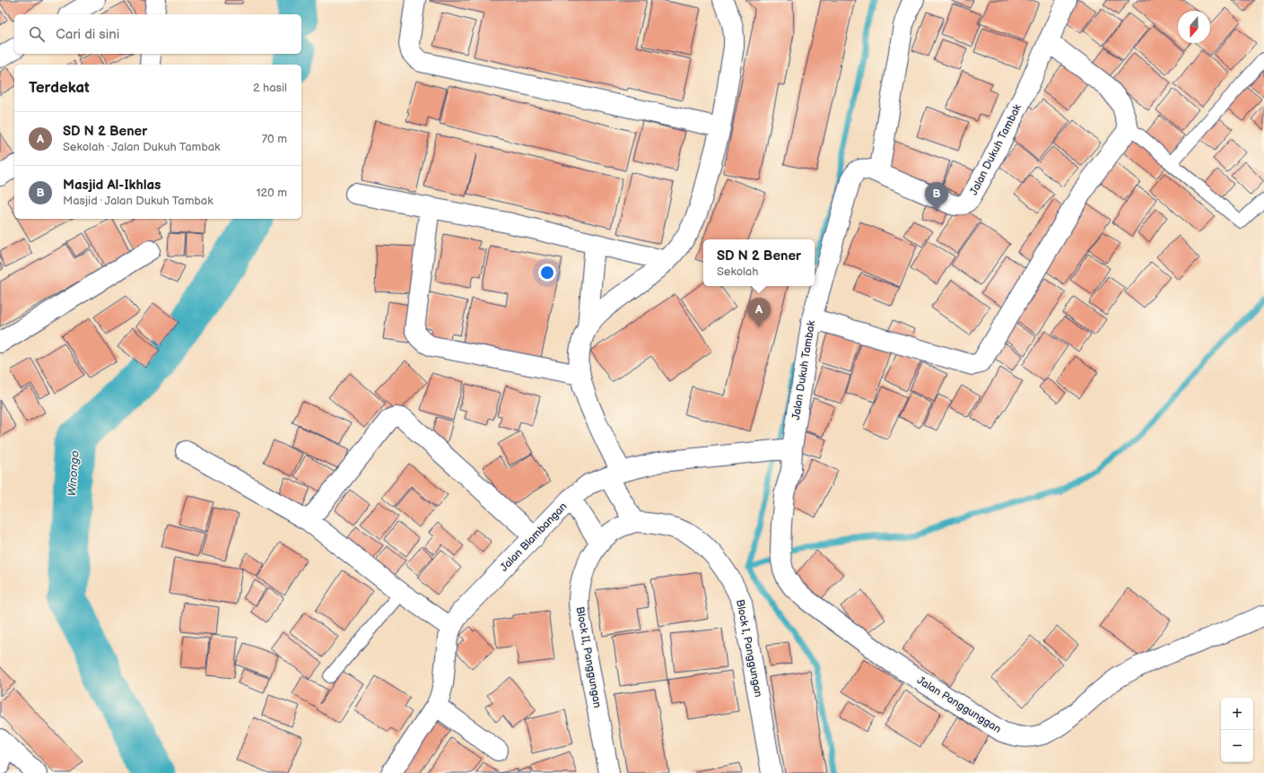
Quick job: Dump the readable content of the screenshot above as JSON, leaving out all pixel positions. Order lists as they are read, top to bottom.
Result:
{
  "streets": {
    "street": [
      "Jalan Dukuh Tambak",
      "Jalan Blambangan",
      "Block I, Panggungan",
      "Block II, Panggungan",
      "Jalan Panggunggan"
    ]
  },
  "crossings": [
    ["Jalan Dukuh Tambak", "Jalan Blambangan"],
    ["Jalan Dukuh Tambak", "Jalan Panggunggan"],
    ["Jalan Blambangan", "Jalan Panggunggan"],
    ["Block I, Panggungan", "Block II, Panggungan"]
  ],
  "water": ["Winongo"],
  "north": "bottom",
  "page": {
    "search": "Cari di sini",
    "heading": ["Terdekat", "2 hasil"],
    "list": [
      {
        "mark": "A",
        "name": "SD N 2 Bener",
        "note": "Sekolah · Jalan Dukuh Tambak",
        "value": "70 m"
      },
      {
        "mark": "B",
        "name": "Masjid Al-Ikhlas",
        "note": "Masjid · Jalan Dukuh Tambak",
        "value": "120 m"
      }
    ],
    "pins": ["B", "A"],
    "popup": ["SD N 2 Bener", "Sekolah"],
    "map_buttons": ["+", "−"]
  }
}
